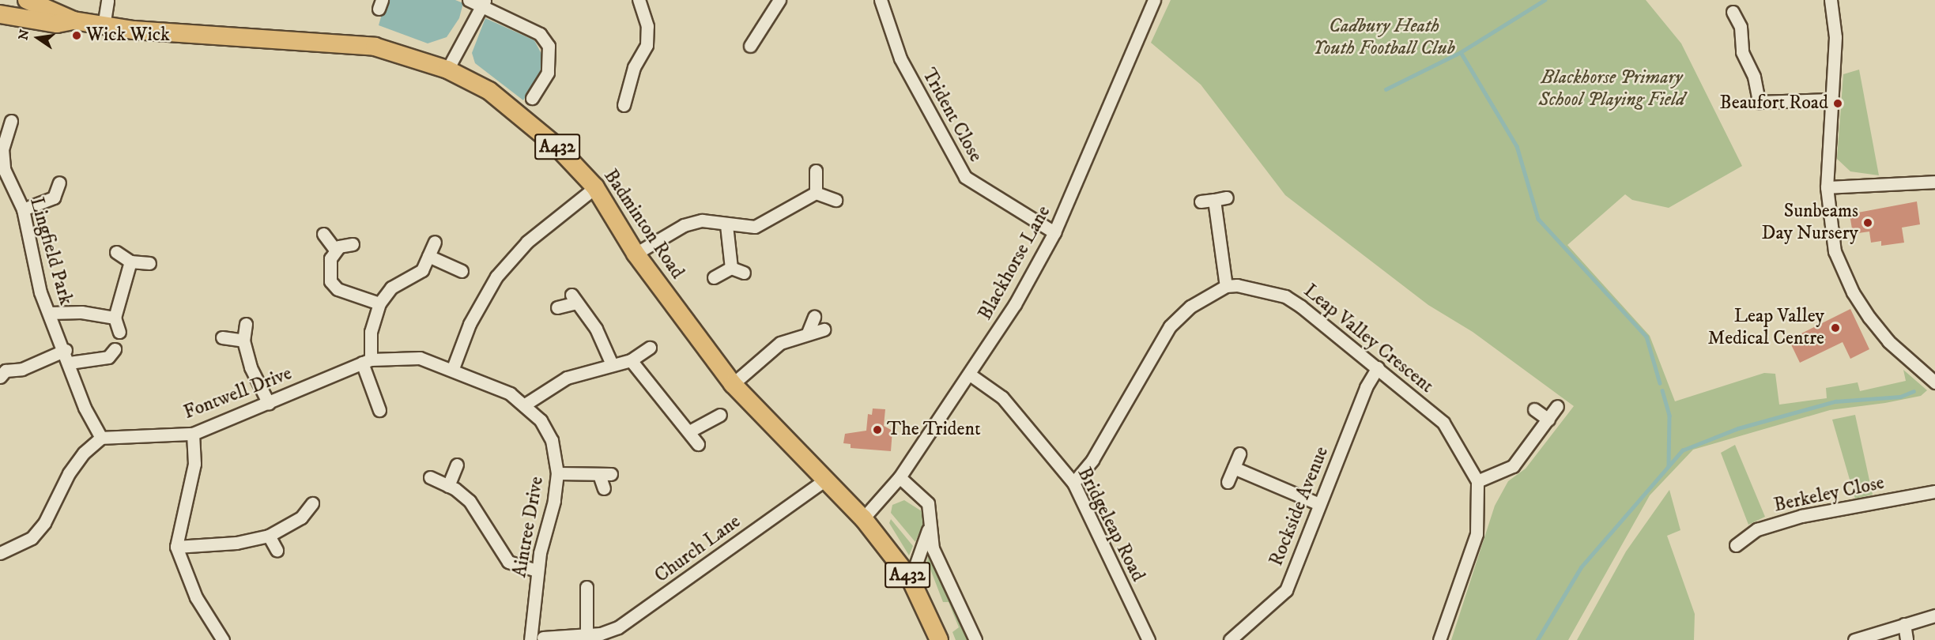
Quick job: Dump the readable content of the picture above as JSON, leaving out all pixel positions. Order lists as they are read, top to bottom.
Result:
{
  "streets": {
    "main road": ["A432", "Badminton Road"],
    "street": [
      "Trident Close",
      "Lingfield Park",
      "Blackhorse Lane",
      "Leap Valley Crescent",
      "Fontwell Drive",
      "Berkeley Close",
      "Rockside Avenue",
      "Bridgeleap Road",
      "Aintree Drive",
      "Church Lane"
    ]
  },
  "crossings": [
    ["Trident Close", "Blackhorse Lane"],
    ["Badminton Road", "Blackhorse Lane"],
    ["Badminton Road", "Church Lane"],
    ["Lingfield Park", "Fontwell Drive"],
    ["Blackhorse Lane", "Bridgeleap Road"],
    ["Leap Valley Crescent", "Rockside Avenue"],
    ["Fontwell Drive", "Aintree Drive"],
    ["Aintree Drive", "Church Lane"]
  ],
  "parks": ["Cadbury Heath Youth Football Club", "Blackhorse Primary School Playing Field"],
  "places": [
    "Wick Wick",
    "Beaufort Road",
    "Sunbeams Day Nursery",
    "Leap Valley Medical Centre",
    "The Trident"
  ],
  "north": "left"
}
